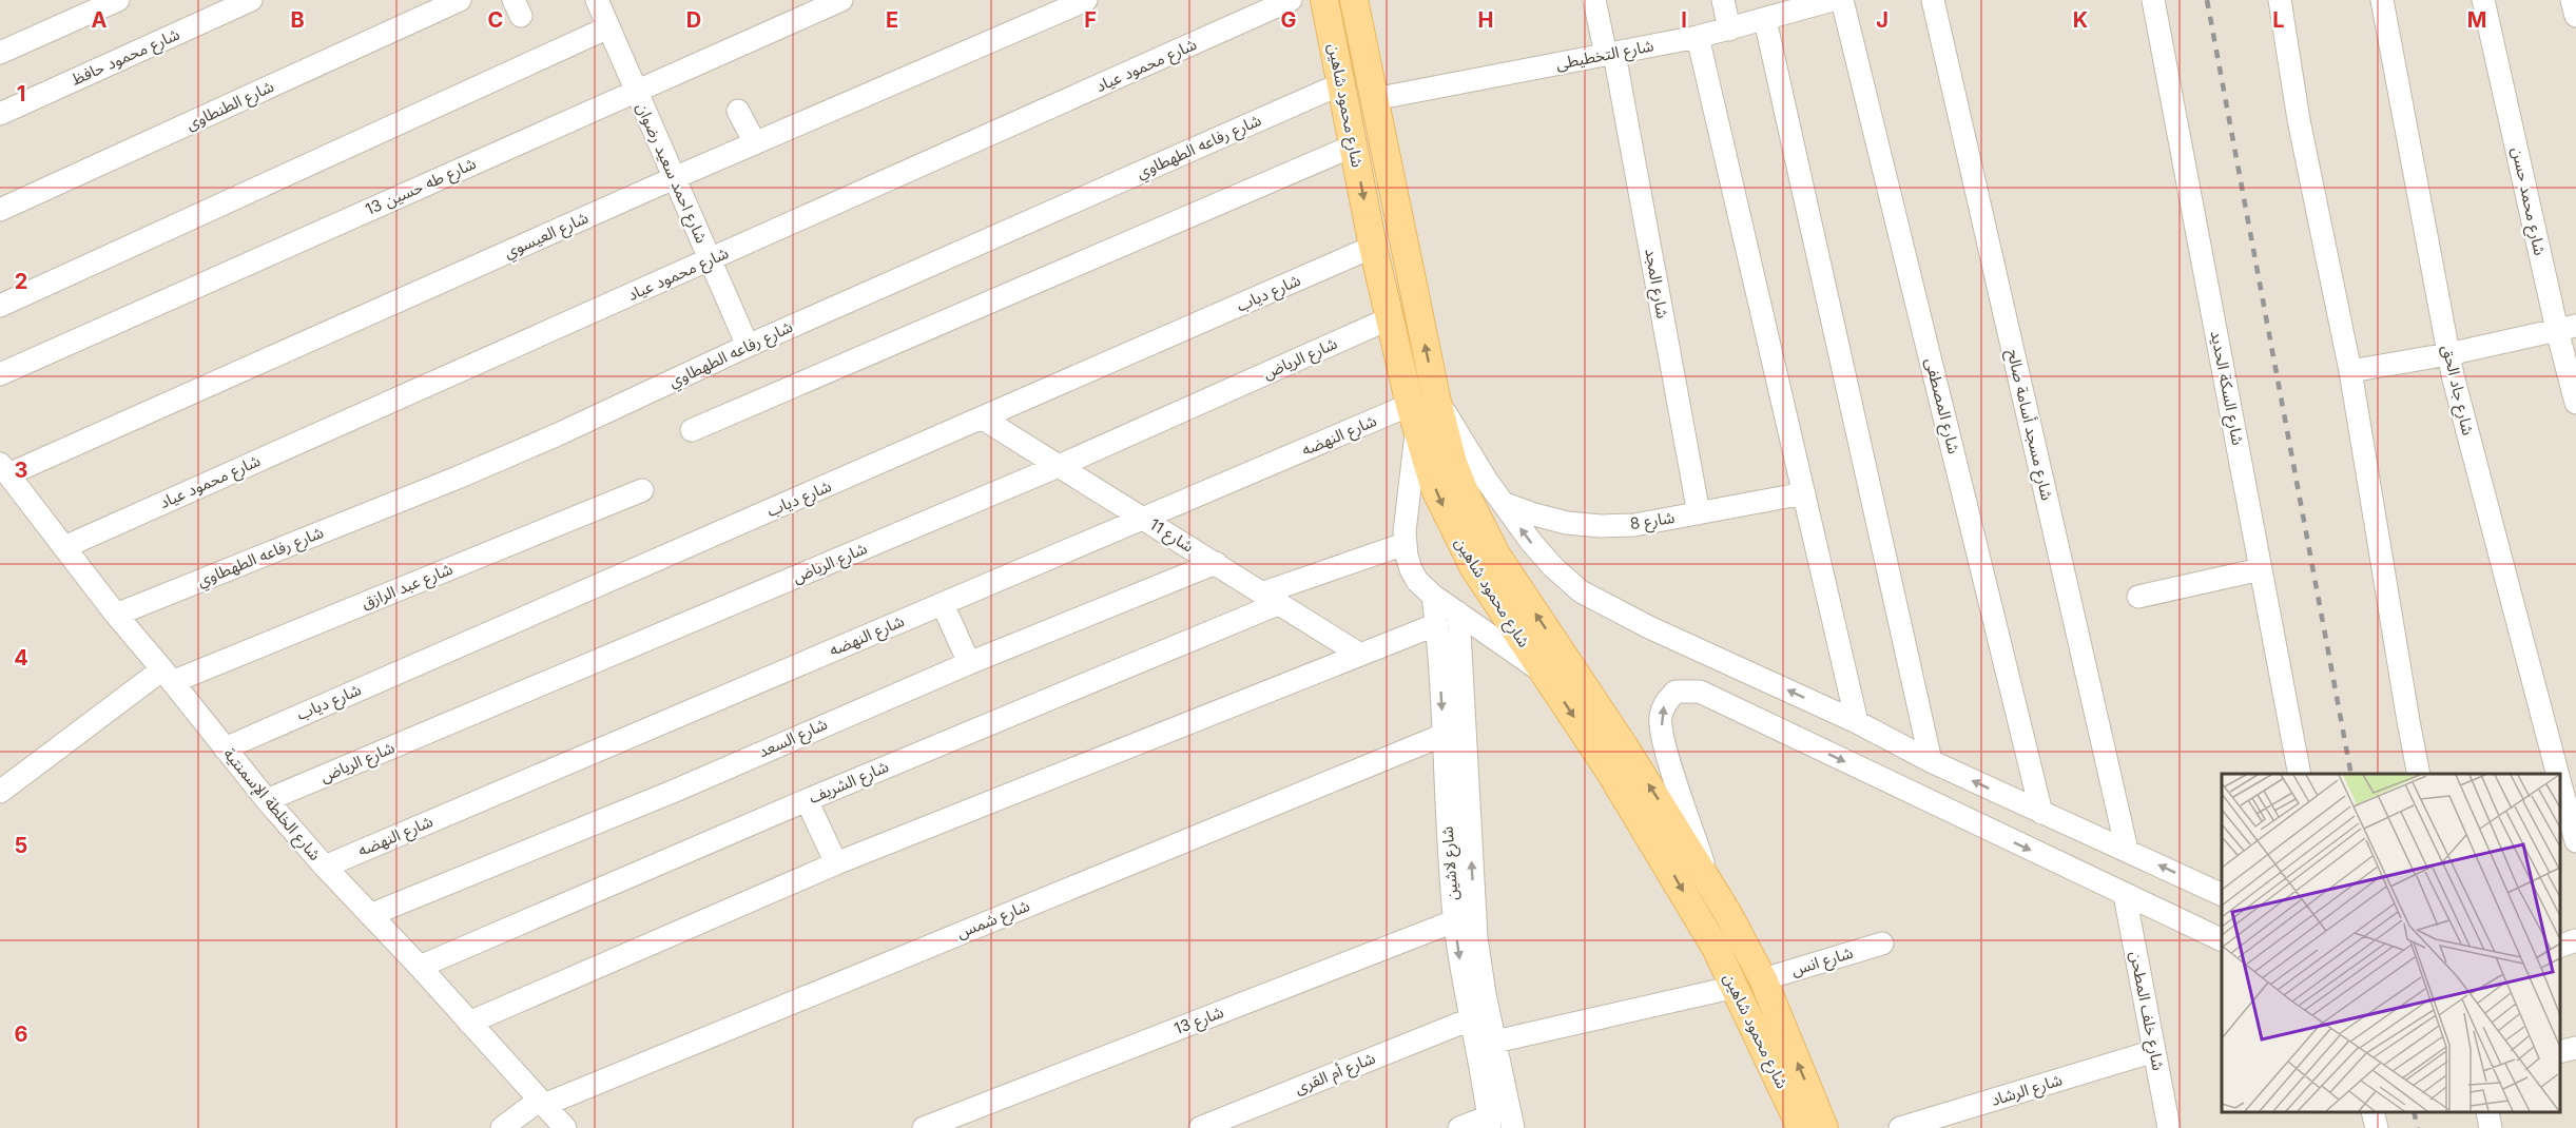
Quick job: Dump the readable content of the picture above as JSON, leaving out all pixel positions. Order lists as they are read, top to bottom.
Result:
{
  "streets": {
    "main road": ["شارع محمود شاهين"],
    "street": [
      "شارع التخطيطى",
      "شارع محمود حافظ",
      "شارع محمود عياد",
      "شارع الطنطاوى",
      "شارع رفاعه الطهطاوي",
      "شارع احمد سعيد رضوان",
      "شارع طه حسين 13",
      "شارع محمد حسن",
      "شارع العيسوي",
      "شارع المجد",
      "شارع دياب",
      "شارع الرياض",
      "شارع السكة الحديد",
      "شارع جاد الحق",
      "شارع المصطفى",
      "شارع مسجد أسامة صالح",
      "شارع النهضه",
      "شارع 8",
      "شارع 11",
      "شارع عبد الرازق",
      "شارع السعد",
      "شارع الشريف",
      "شارع الخلطة الإسمنتية",
      "شارع لاشين",
      "شارع شمس",
      "شارع انس",
      "شارع خلف المطحن",
      "شارع 13",
      "شارع أم القرى",
      "شارع الرشاد"
    ]
  },
  "crossings": [
    ["شارع التخطيطى", "شارع محمود شاهين"],
    ["شارع التخطيطى", "شارع المجد"],
    ["شارع محمود عياد", "شارع احمد سعيد رضوان"],
    ["شارع محمود عياد", "شارع الخلطة الإسمنتية"],
    ["شارع محمود شاهين", "شارع رفاعه الطهطاوي"],
    ["شارع محمود شاهين", "شارع دياب"],
    ["شارع محمود شاهين", "شارع الرياض"],
    ["شارع محمود شاهين", "شارع النهضه"],
    ["شارع محمود شاهين", "شارع انس"],
    ["شارع رفاعه الطهطاوي", "شارع احمد سعيد رضوان"],
    ["شارع رفاعه الطهطاوي", "شارع الخلطة الإسمنتية"],
    ["شارع احمد سعيد رضوان", "شارع طه حسين 13"],
    ["شارع احمد سعيد رضوان", "شارع العيسوي"],
    ["شارع العيسوي", "شارع الخلطة الإسمنتية"],
    ["شارع المجد", "شارع 8"],
    ["شارع دياب", "شارع 11"],
    ["شارع دياب", "شارع الخلطة الإسمنتية"],
    ["شارع الرياض", "شارع 11"],
    ["شارع الرياض", "شارع الخلطة الإسمنتية"],
    ["شارع النهضه", "شارع 11"],
    ["شارع النهضه", "شارع الخلطة الإسمنتية"],
    ["شارع 11", "شارع السعد"],
    ["شارع 11", "شارع الشريف"],
    ["شارع عبد الرازق", "شارع الخلطة الإسمنتية"],
    ["شارع السعد", "شارع الخلطة الإسمنتية"],
    ["شارع الشريف", "شارع الخلطة الإسمنتية"],
    ["شارع الخلطة الإسمنتية", "شارع شمس"],
    ["شارع لاشين", "شارع شمس"],
    ["شارع لاشين", "شارع 13"],
    ["شارع لاشين", "شارع أم القرى"],
    ["شارع خلف المطحن", "شارع الرشاد"]
  ],
  "grid": {
    "columns": [
      "A",
      "B",
      "C",
      "D",
      "E",
      "F",
      "G",
      "H",
      "I",
      "J",
      "K",
      "L",
      "M"
    ],
    "rows": [
      "1",
      "2",
      "3",
      "4",
      "5",
      "6"
    ]
  }
}
